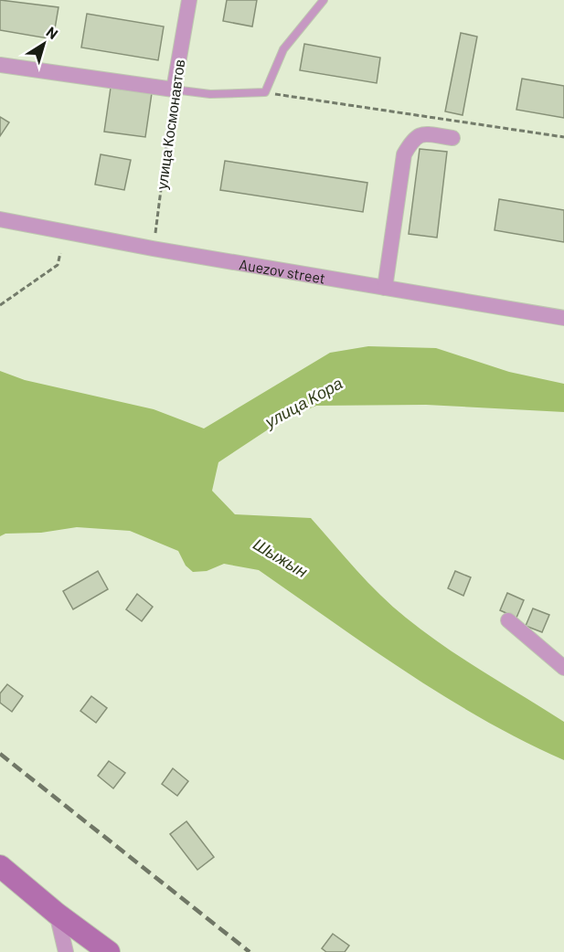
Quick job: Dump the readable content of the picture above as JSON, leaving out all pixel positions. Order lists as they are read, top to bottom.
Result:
{
  "streets": {
    "street": ["улица Космонавтов", "Auezov street"]
  },
  "crossings": [
    ["улица Космонавтов", "Auezov street"]
  ],
  "water": ["улица Кора", "Шыжын"],
  "north": "top right"
}
